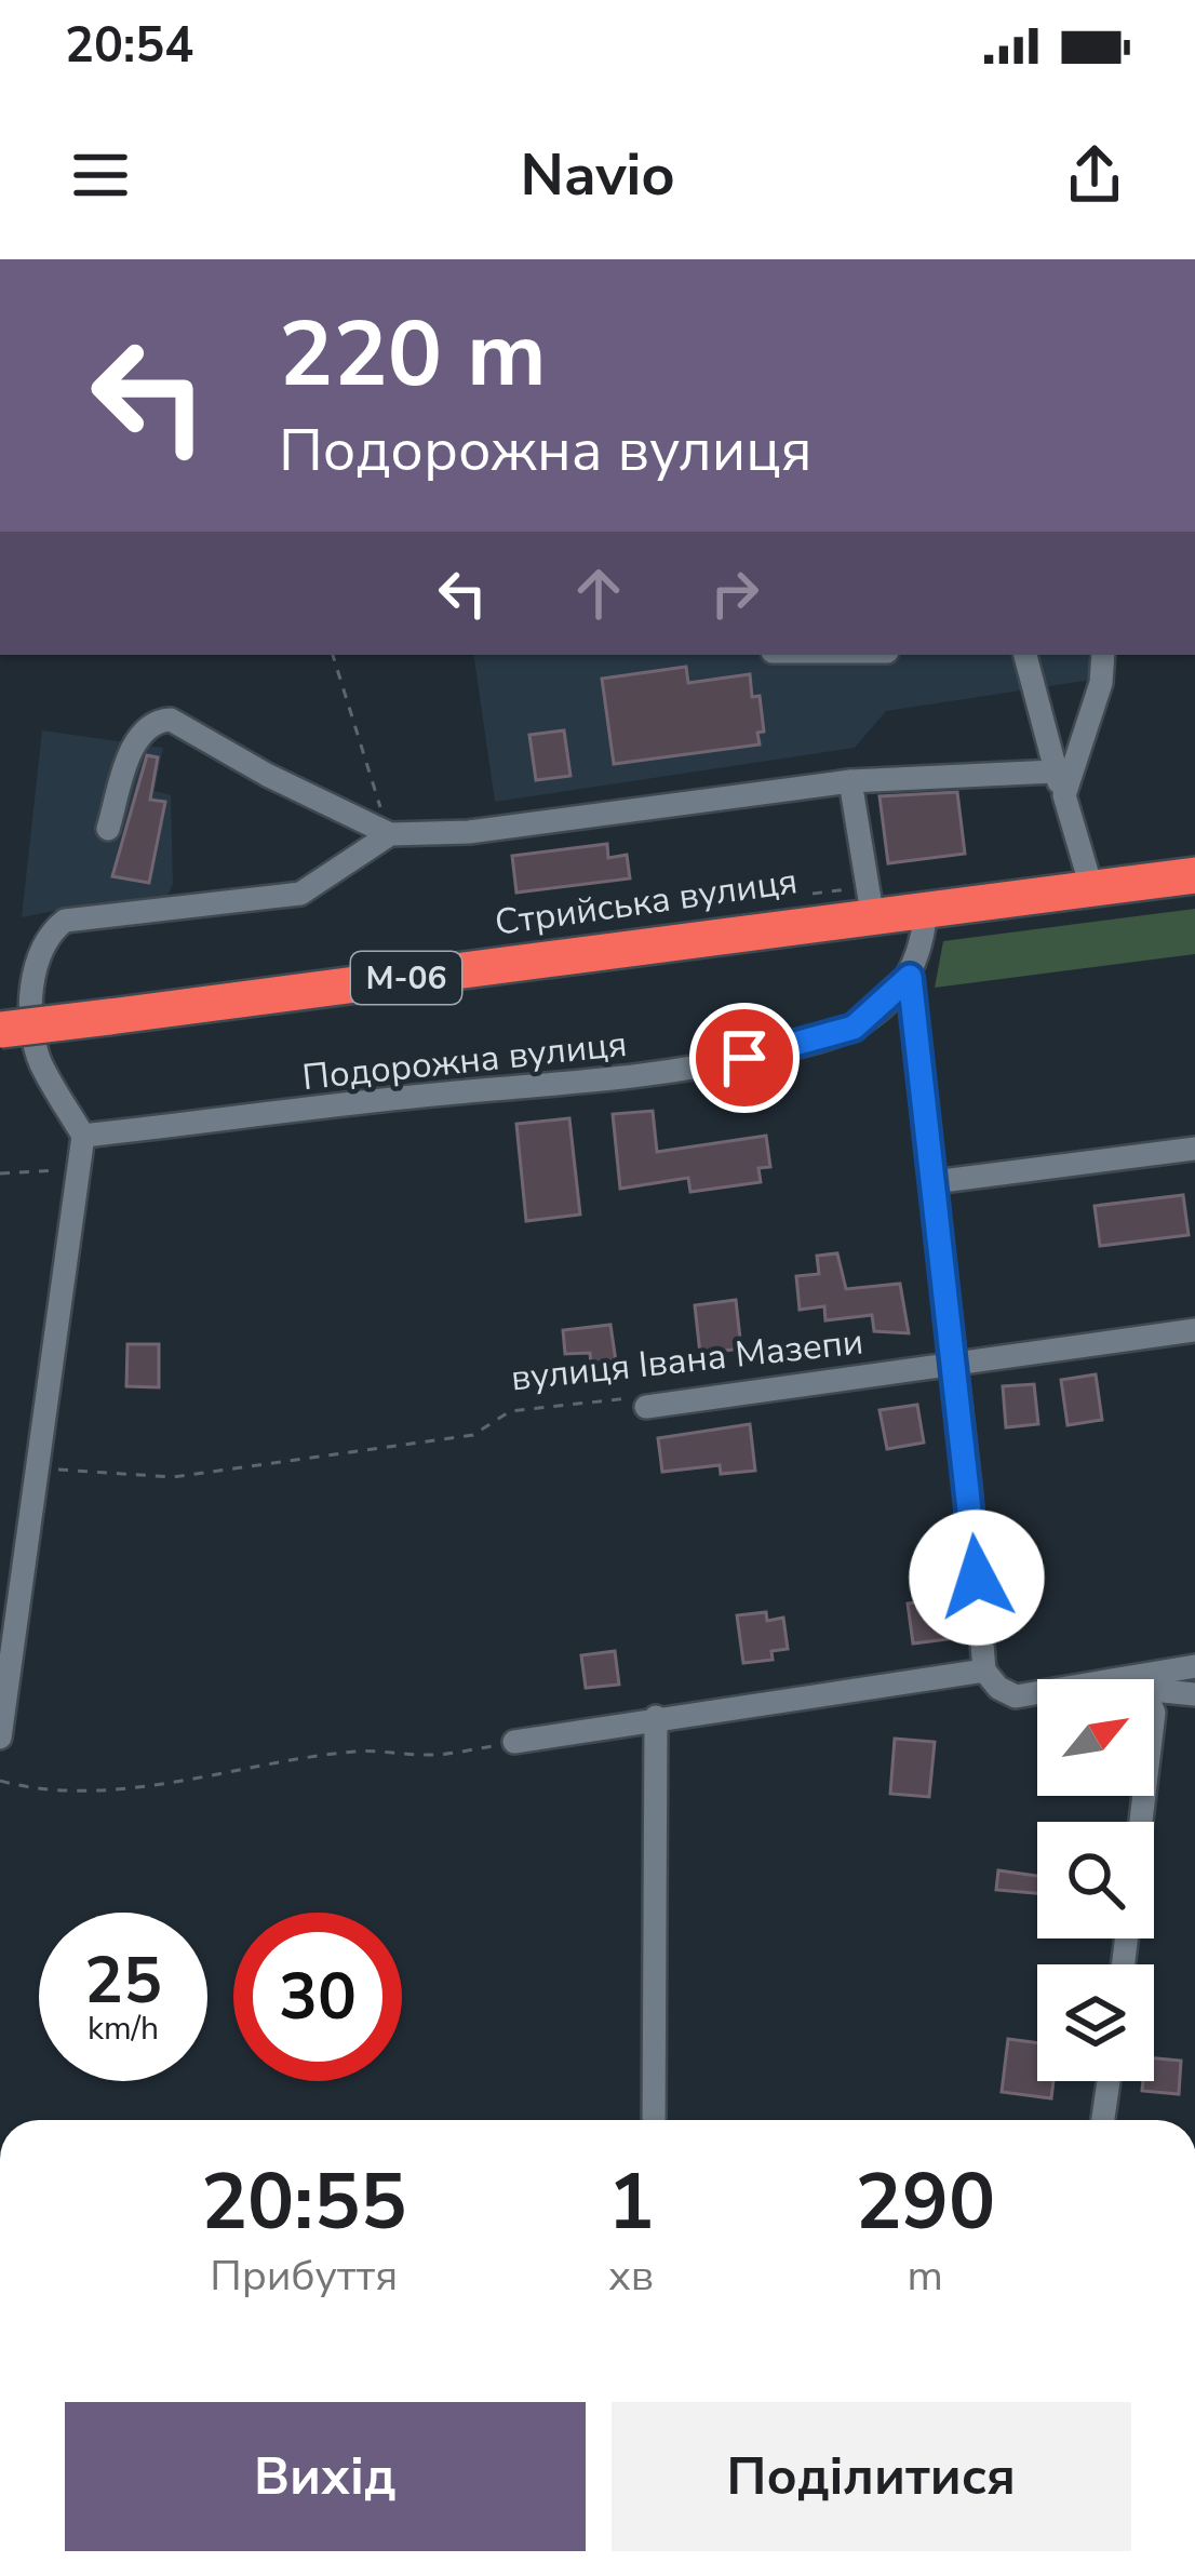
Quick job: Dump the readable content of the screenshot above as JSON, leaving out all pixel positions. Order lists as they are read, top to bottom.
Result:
{
  "streets": {
    "highway": ["Стрийська вулиця", "М-06"],
    "street": ["Подорожна вулиця", "вулиця Івана Мазепи"]
  },
  "north": "top right",
  "page": {
    "status": "20:54",
    "header": "Navio",
    "turn": ["220 m", "Подорожна вулиця"],
    "speed": "25 km/h",
    "limit": "30",
    "eta": [
      "20:55",
      "Прибуття",
      "1",
      "хв",
      "290",
      "m"
    ],
    "buttons": ["Вихід", "Поділитися"]
  }
}
